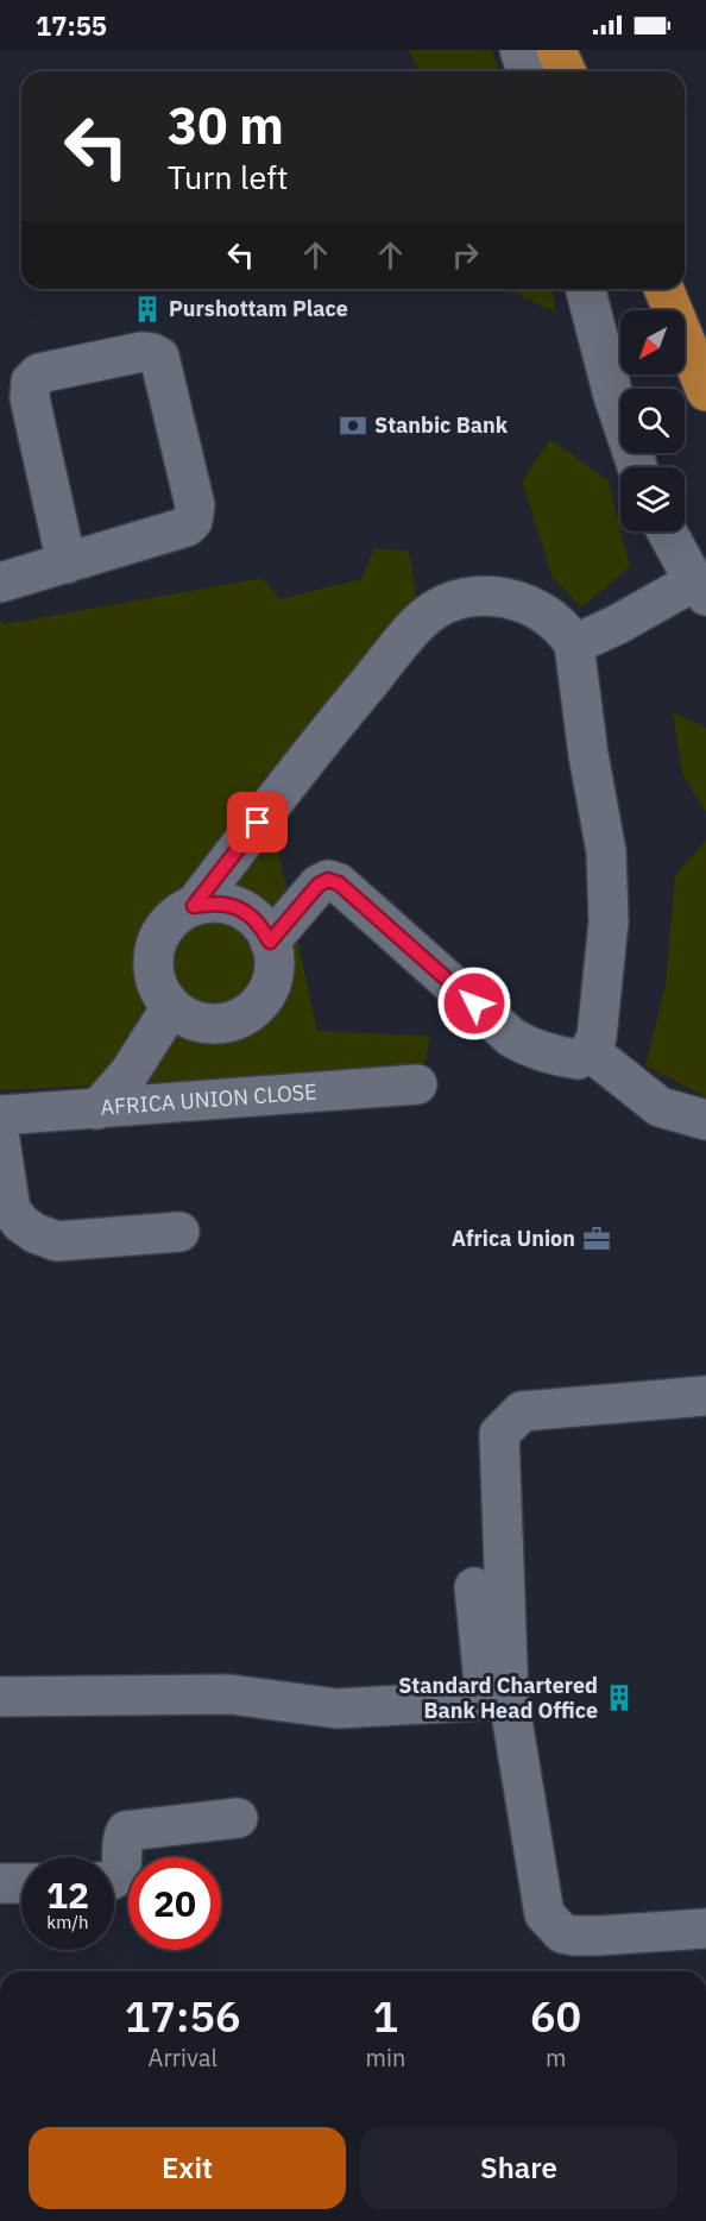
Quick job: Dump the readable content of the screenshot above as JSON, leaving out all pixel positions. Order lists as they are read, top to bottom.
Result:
{
  "streets": {
    "street": ["AFRICA UNION CLOSE"]
  },
  "places": {
    "building": ["Purshottam Place", "Standard Chartered Bank Head Office"],
    "bank": ["Stanbic Bank"],
    "office": ["Africa Union"]
  },
  "north": "bottom left",
  "page": {
    "status": "17:55",
    "turn": ["30 m", "Turn left"],
    "speed": "12 km/h",
    "limit": "20",
    "eta": [
      "17:56",
      "Arrival",
      "1",
      "min",
      "60",
      "m"
    ],
    "buttons": ["Exit", "Share"]
  }
}
